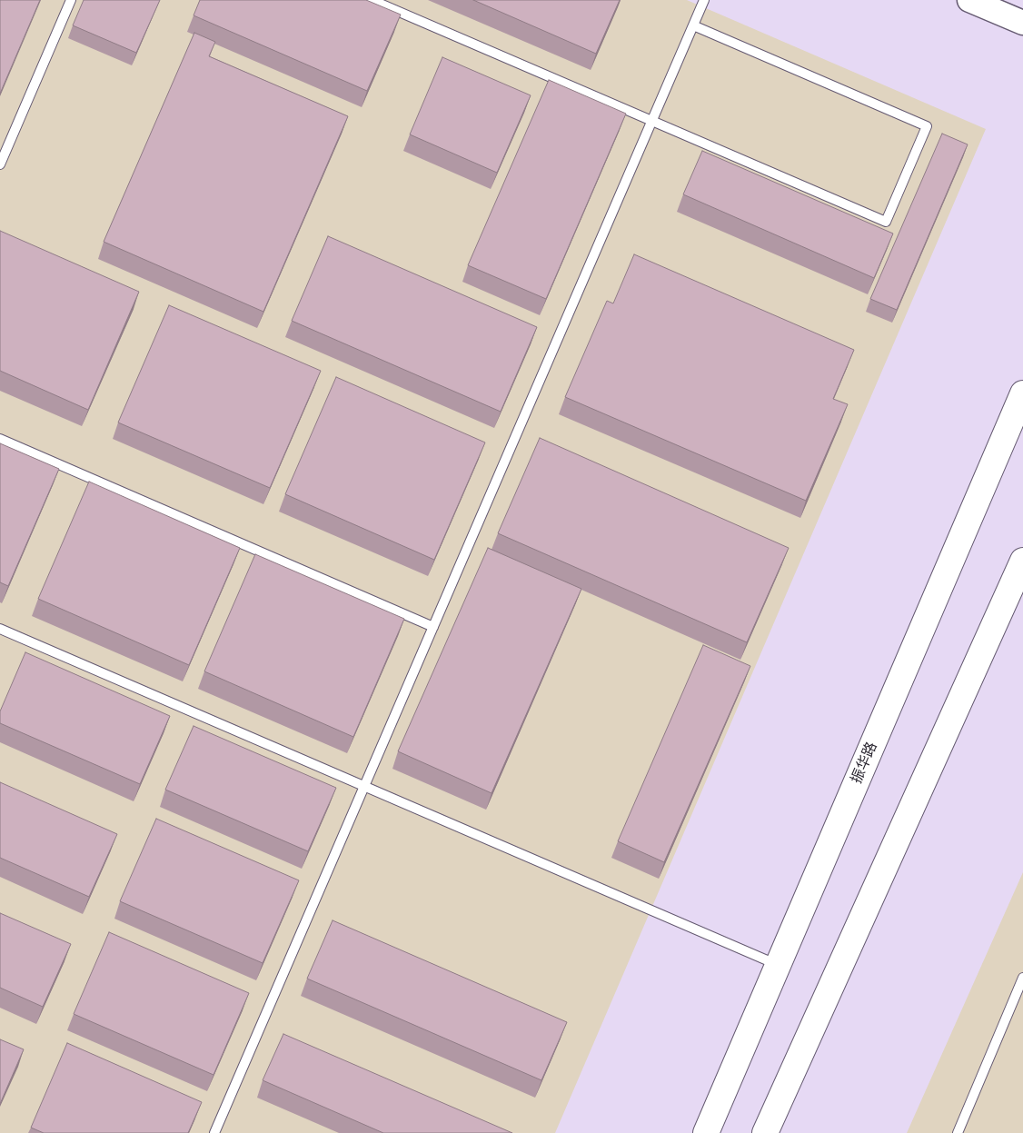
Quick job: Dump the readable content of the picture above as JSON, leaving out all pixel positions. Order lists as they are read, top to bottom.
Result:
{
  "streets": {
    "main road": ["振华路"]
  }
}
